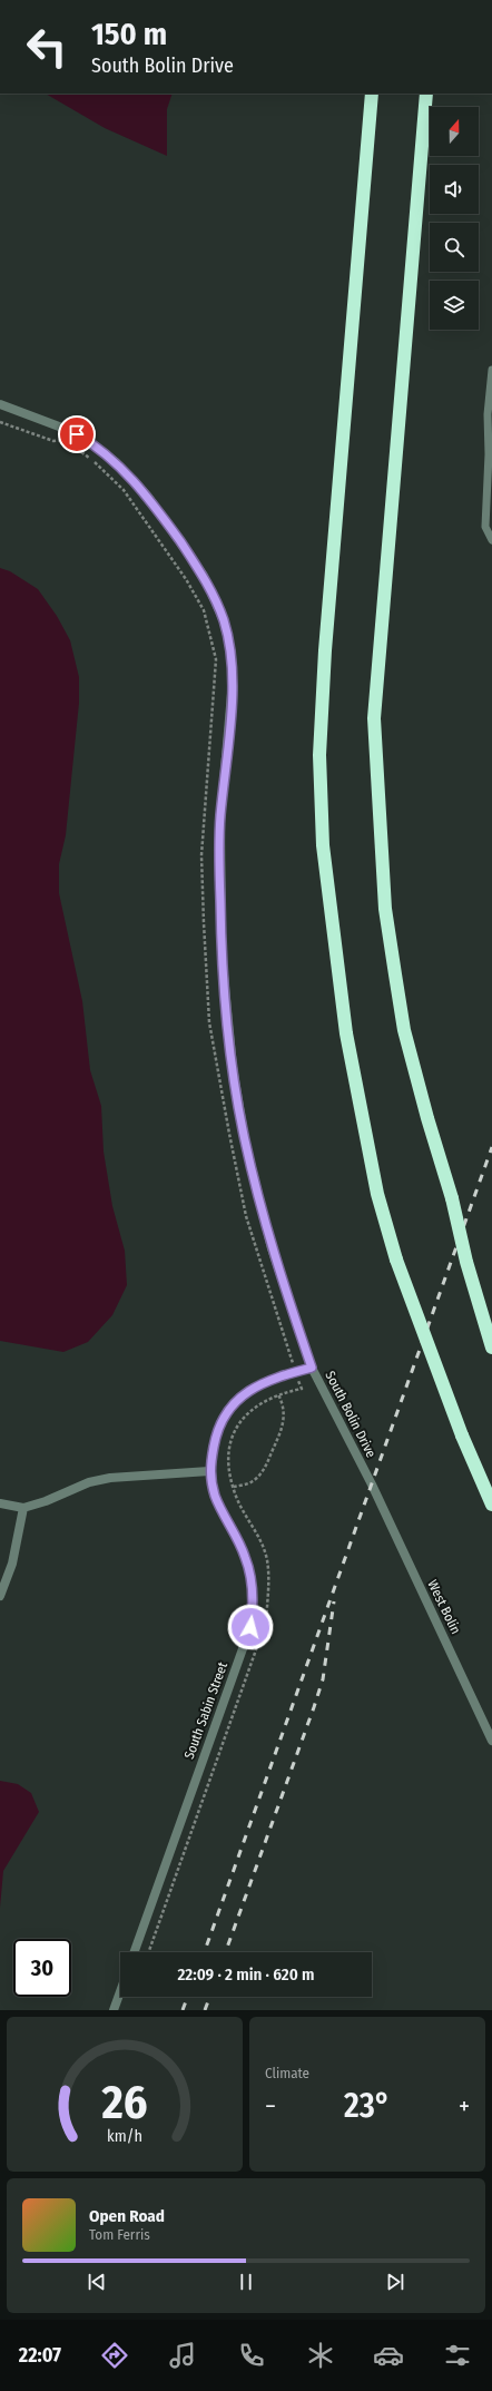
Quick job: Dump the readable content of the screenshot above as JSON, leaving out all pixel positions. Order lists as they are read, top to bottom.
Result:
{
  "streets": {
    "street": ["South Bolin Drive", "West Bolin", "South Sabin Street"]
  },
  "crossings": [
    ["South Bolin Drive", "West Bolin"],
    ["South Bolin Drive", "South Sabin Street"]
  ],
  "north": "top",
  "page": {
    "turn": ["150 m", "South Bolin Drive"],
    "limit": "30",
    "trip": "22:09 · 2 min · 620 m",
    "tile": "Climate",
    "heat": ["−", "23°", "+"],
    "song": ["Open Road", "Tom Ferris"],
    "tabs": "22:07",
    "gauge": ["26", "km/h"]
  }
}
